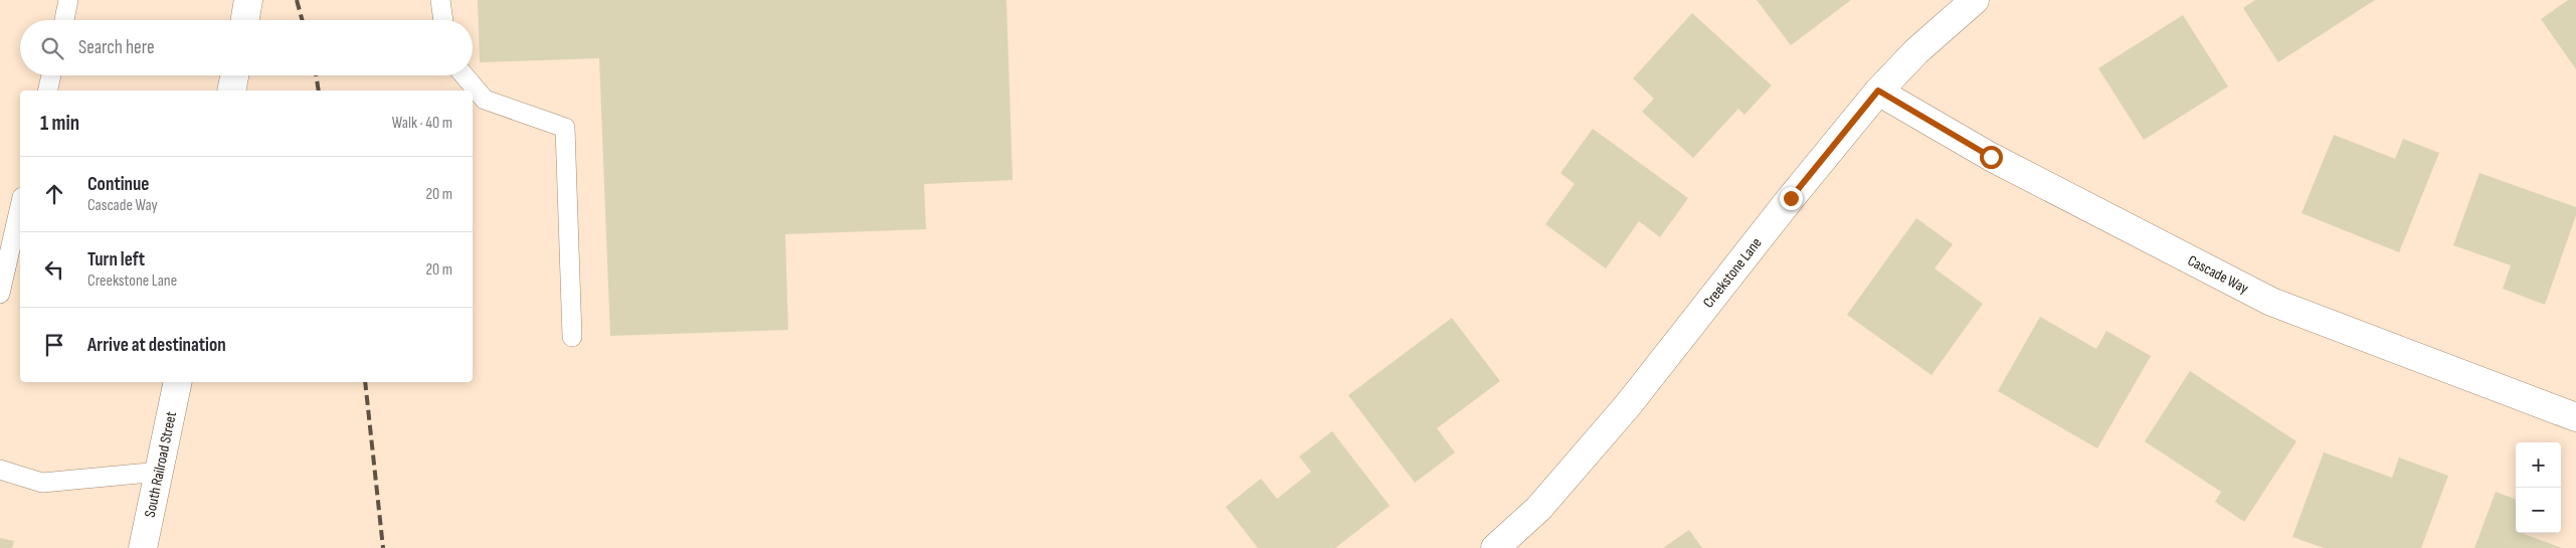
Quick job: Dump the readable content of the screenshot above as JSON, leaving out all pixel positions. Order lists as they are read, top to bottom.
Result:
{
  "streets": {
    "street": ["Creekstone Lane", "Cascade Way", "South Railroad Street"]
  },
  "crossings": [
    ["Creekstone Lane", "Cascade Way"]
  ],
  "page": {
    "search": "Search here",
    "heading": ["1 min", "Walk · 40 m"],
    "list": [
      ["Continue", "Cascade Way", "20 m"],
      ["Turn left", "Creekstone Lane", "20 m"],
      "Arrive at destination"
    ],
    "map_buttons": ["+", "−"]
  }
}
